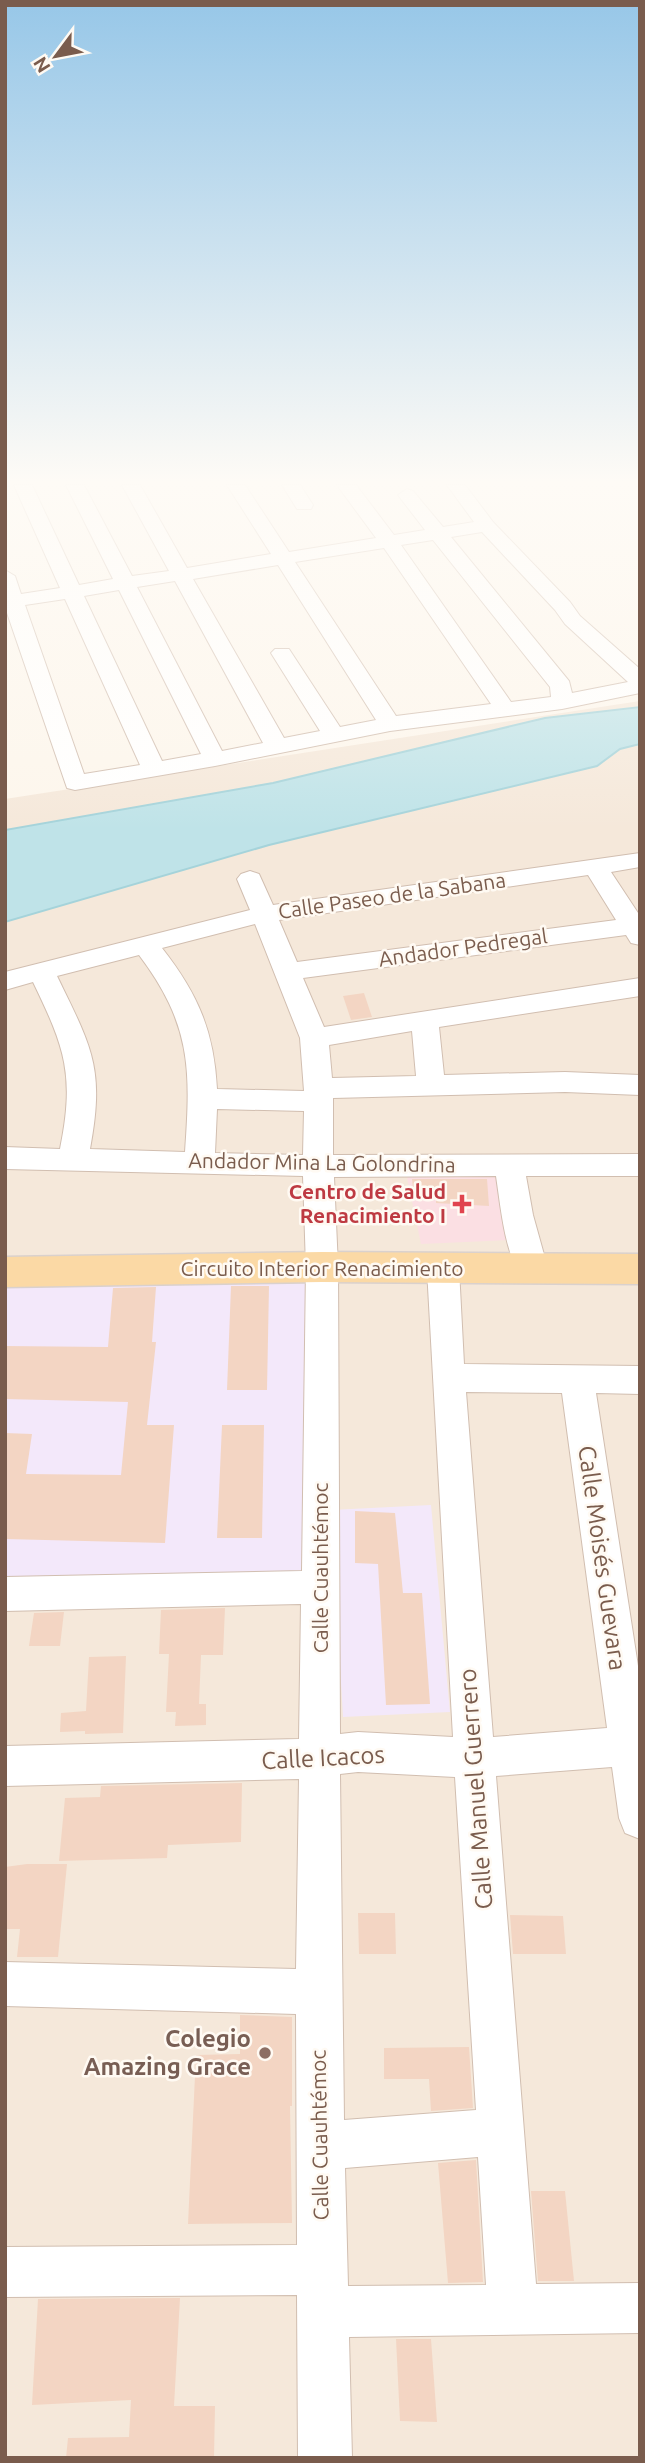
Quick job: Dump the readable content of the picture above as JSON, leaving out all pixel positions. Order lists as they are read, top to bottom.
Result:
{
  "streets": {
    "main road": ["Circuito Interior Renacimiento"],
    "street": [
      "Calle Paseo de la Sabana",
      "Andador Pedregal",
      "Andador Mina La Golondrina",
      "Calle Moisés Guevara",
      "Calle Cuauhtémoc",
      "Calle Icacos",
      "Calle Manuel Guerrero"
    ]
  },
  "crossings": [
    ["Calle Paseo de la Sabana", "Calle Cuauhtémoc"],
    ["Andador Pedregal", "Calle Cuauhtémoc"],
    ["Andador Mina La Golondrina", "Calle Cuauhtémoc"],
    ["Circuito Interior Renacimiento", "Calle Cuauhtémoc"],
    ["Circuito Interior Renacimiento", "Calle Manuel Guerrero"],
    ["Calle Moisés Guevara", "Calle Icacos"],
    ["Calle Cuauhtémoc", "Calle Icacos"],
    ["Calle Icacos", "Calle Manuel Guerrero"]
  ],
  "places": {
    "health": ["Centro de Salud Renacimiento I"],
    "other": ["Colegio Amazing Grace"]
  },
  "north": "bottom left"
}
